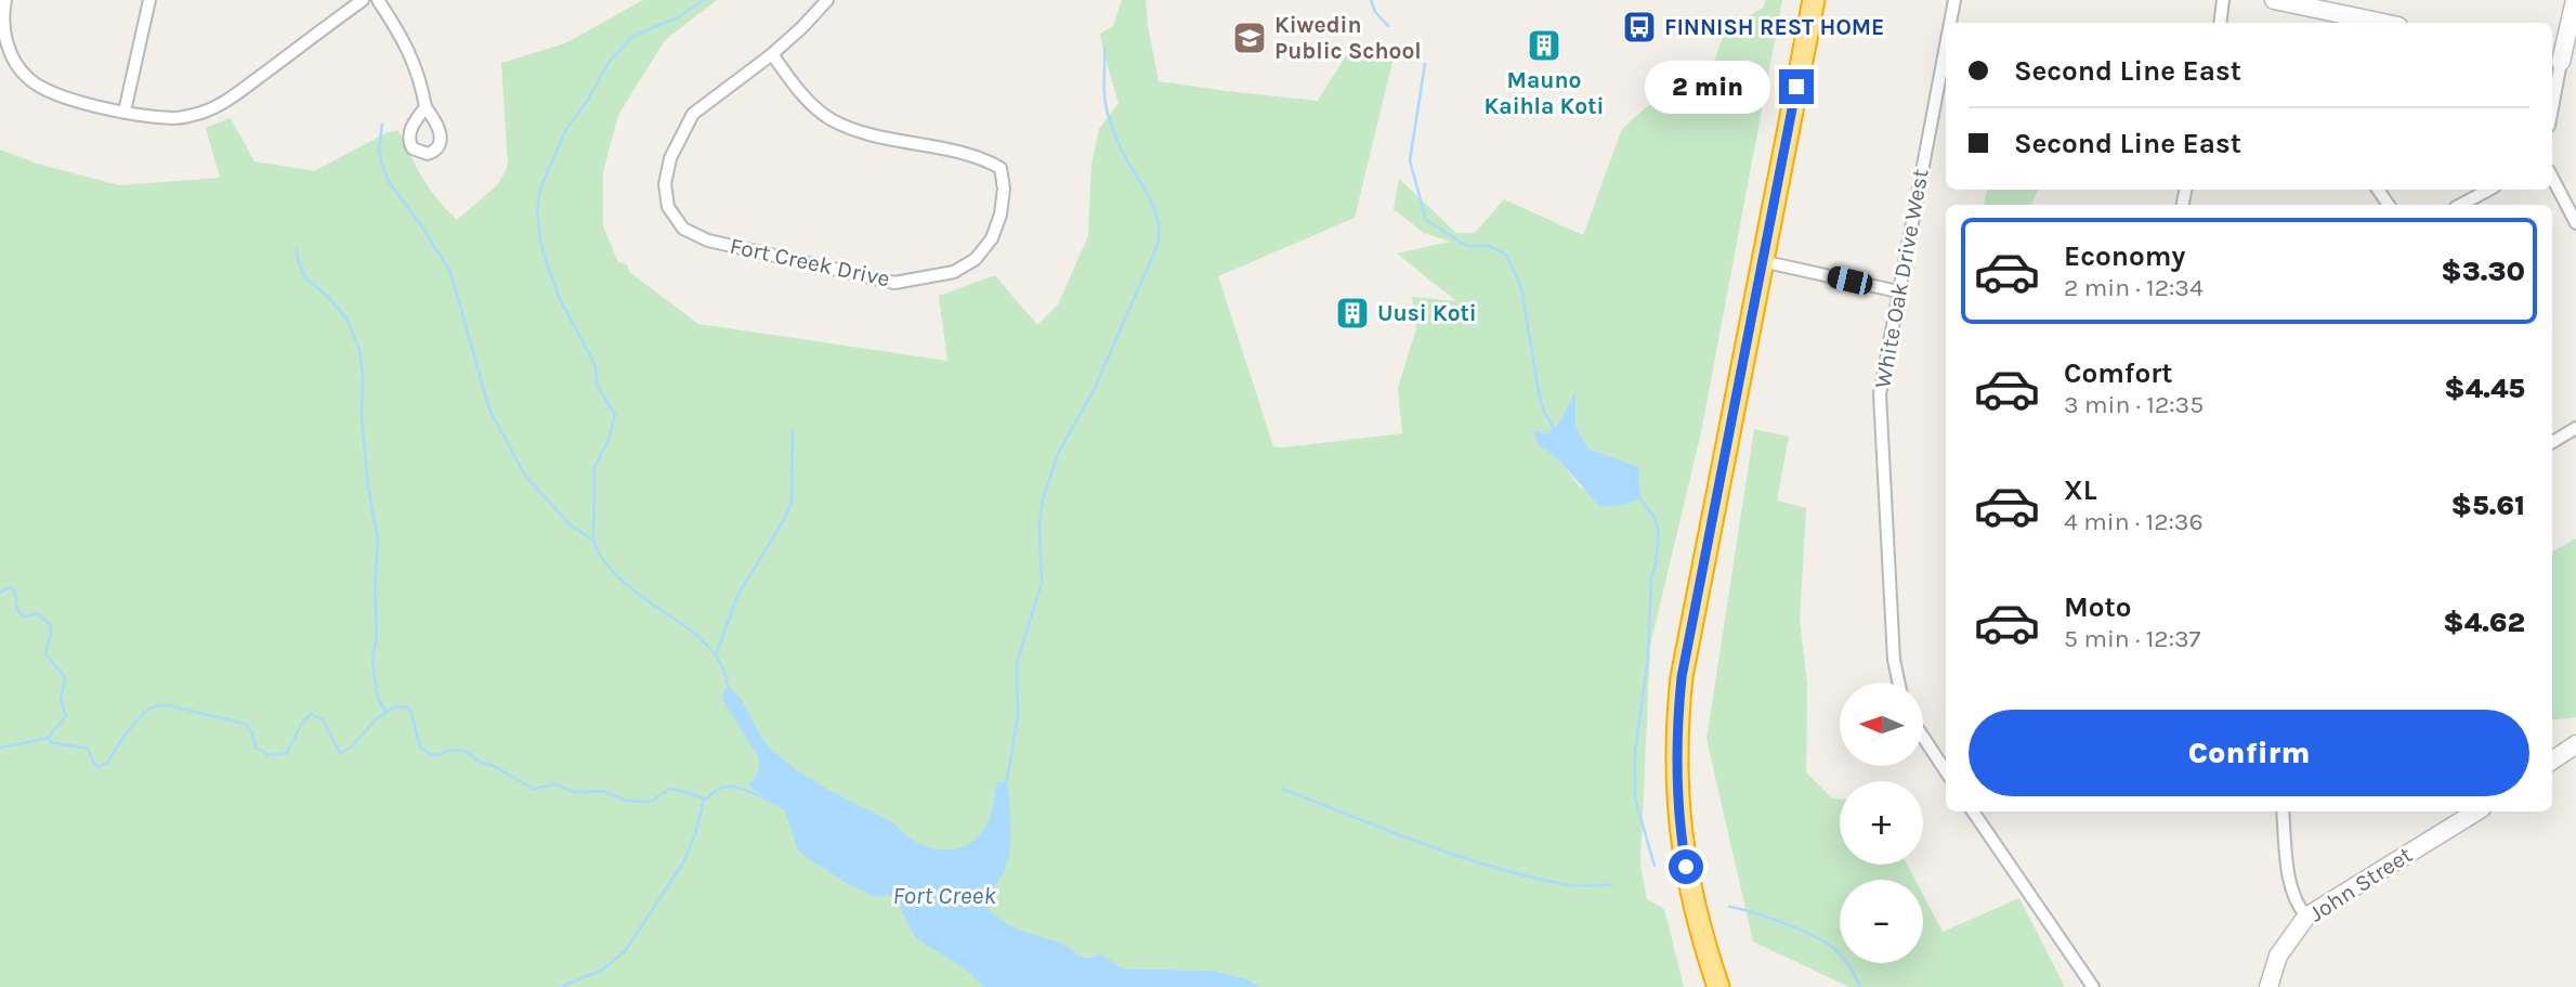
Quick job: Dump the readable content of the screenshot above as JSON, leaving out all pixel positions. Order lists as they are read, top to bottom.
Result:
{
  "streets": {
    "street": ["Fort Creek Drive", "White Oak Drive West", "John Street"]
  },
  "water": ["Fort Creek"],
  "places": {
    "bus stop": ["FINNISH REST HOME"],
    "school or university": ["Kiwedin Public School"],
    "building": ["Mauno Kaihla Koti", "Uusi Koti"]
  },
  "north": "left",
  "page": {
    "banner": ["Second Line East", "Second Line East"],
    "bubble": "2 min",
    "list": [
      {
        "name": "Economy",
        "note": "2 min · 12:34",
        "value": "$3.30"
      },
      {
        "name": "Comfort",
        "note": "3 min · 12:35",
        "value": "$4.45"
      },
      {
        "name": "XL",
        "note": "4 min · 12:36",
        "value": "$5.61"
      },
      {
        "name": "Moto",
        "note": "5 min · 12:37",
        "value": "$4.62"
      }
    ],
    "map_buttons": ["+", "−"],
    "buttons": "Confirm"
  }
}
